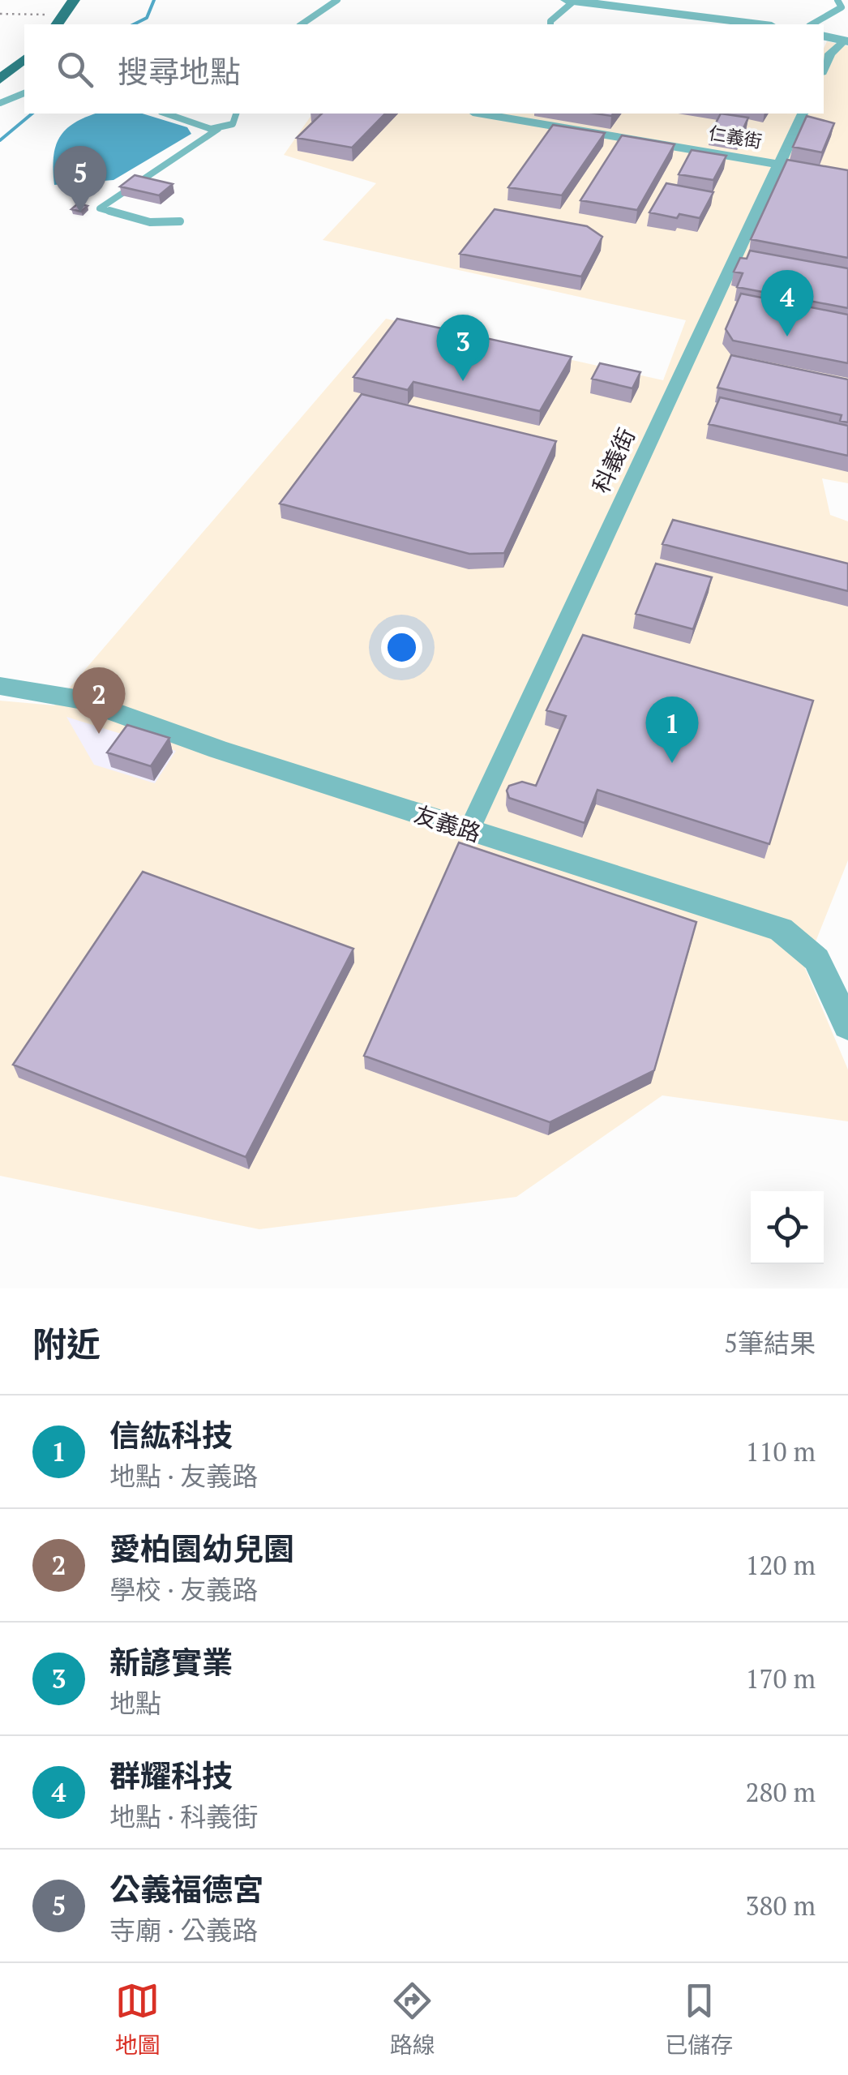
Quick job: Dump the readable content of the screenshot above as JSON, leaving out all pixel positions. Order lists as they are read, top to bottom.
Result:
{
  "streets": {
    "street": ["仁義街", "科義街", "友義路"]
  },
  "crossings": [
    ["仁義街", "科義街"],
    ["科義街", "友義路"]
  ],
  "page": {
    "search": "搜尋地點",
    "pins": [
      "5",
      "4",
      "3",
      "2",
      "1"
    ],
    "heading": ["附近", "5筆結果"],
    "list": [
      {
        "mark": "1",
        "name": "信紘科技",
        "note": "地點 · 友義路",
        "value": "110 m"
      },
      {
        "mark": "2",
        "name": "愛柏園幼兒園",
        "note": "學校 · 友義路",
        "value": "120 m"
      },
      {
        "mark": "3",
        "name": "新諺實業",
        "note": "地點",
        "value": "170 m"
      },
      {
        "mark": "4",
        "name": "群耀科技",
        "note": "地點 · 科義街",
        "value": "280 m"
      },
      {
        "mark": "5",
        "name": "公義福德宮",
        "note": "寺廟 · 公義路",
        "value": "380 m"
      }
    ],
    "nav": ["地圖", "路線", "已儲存"]
  }
}
